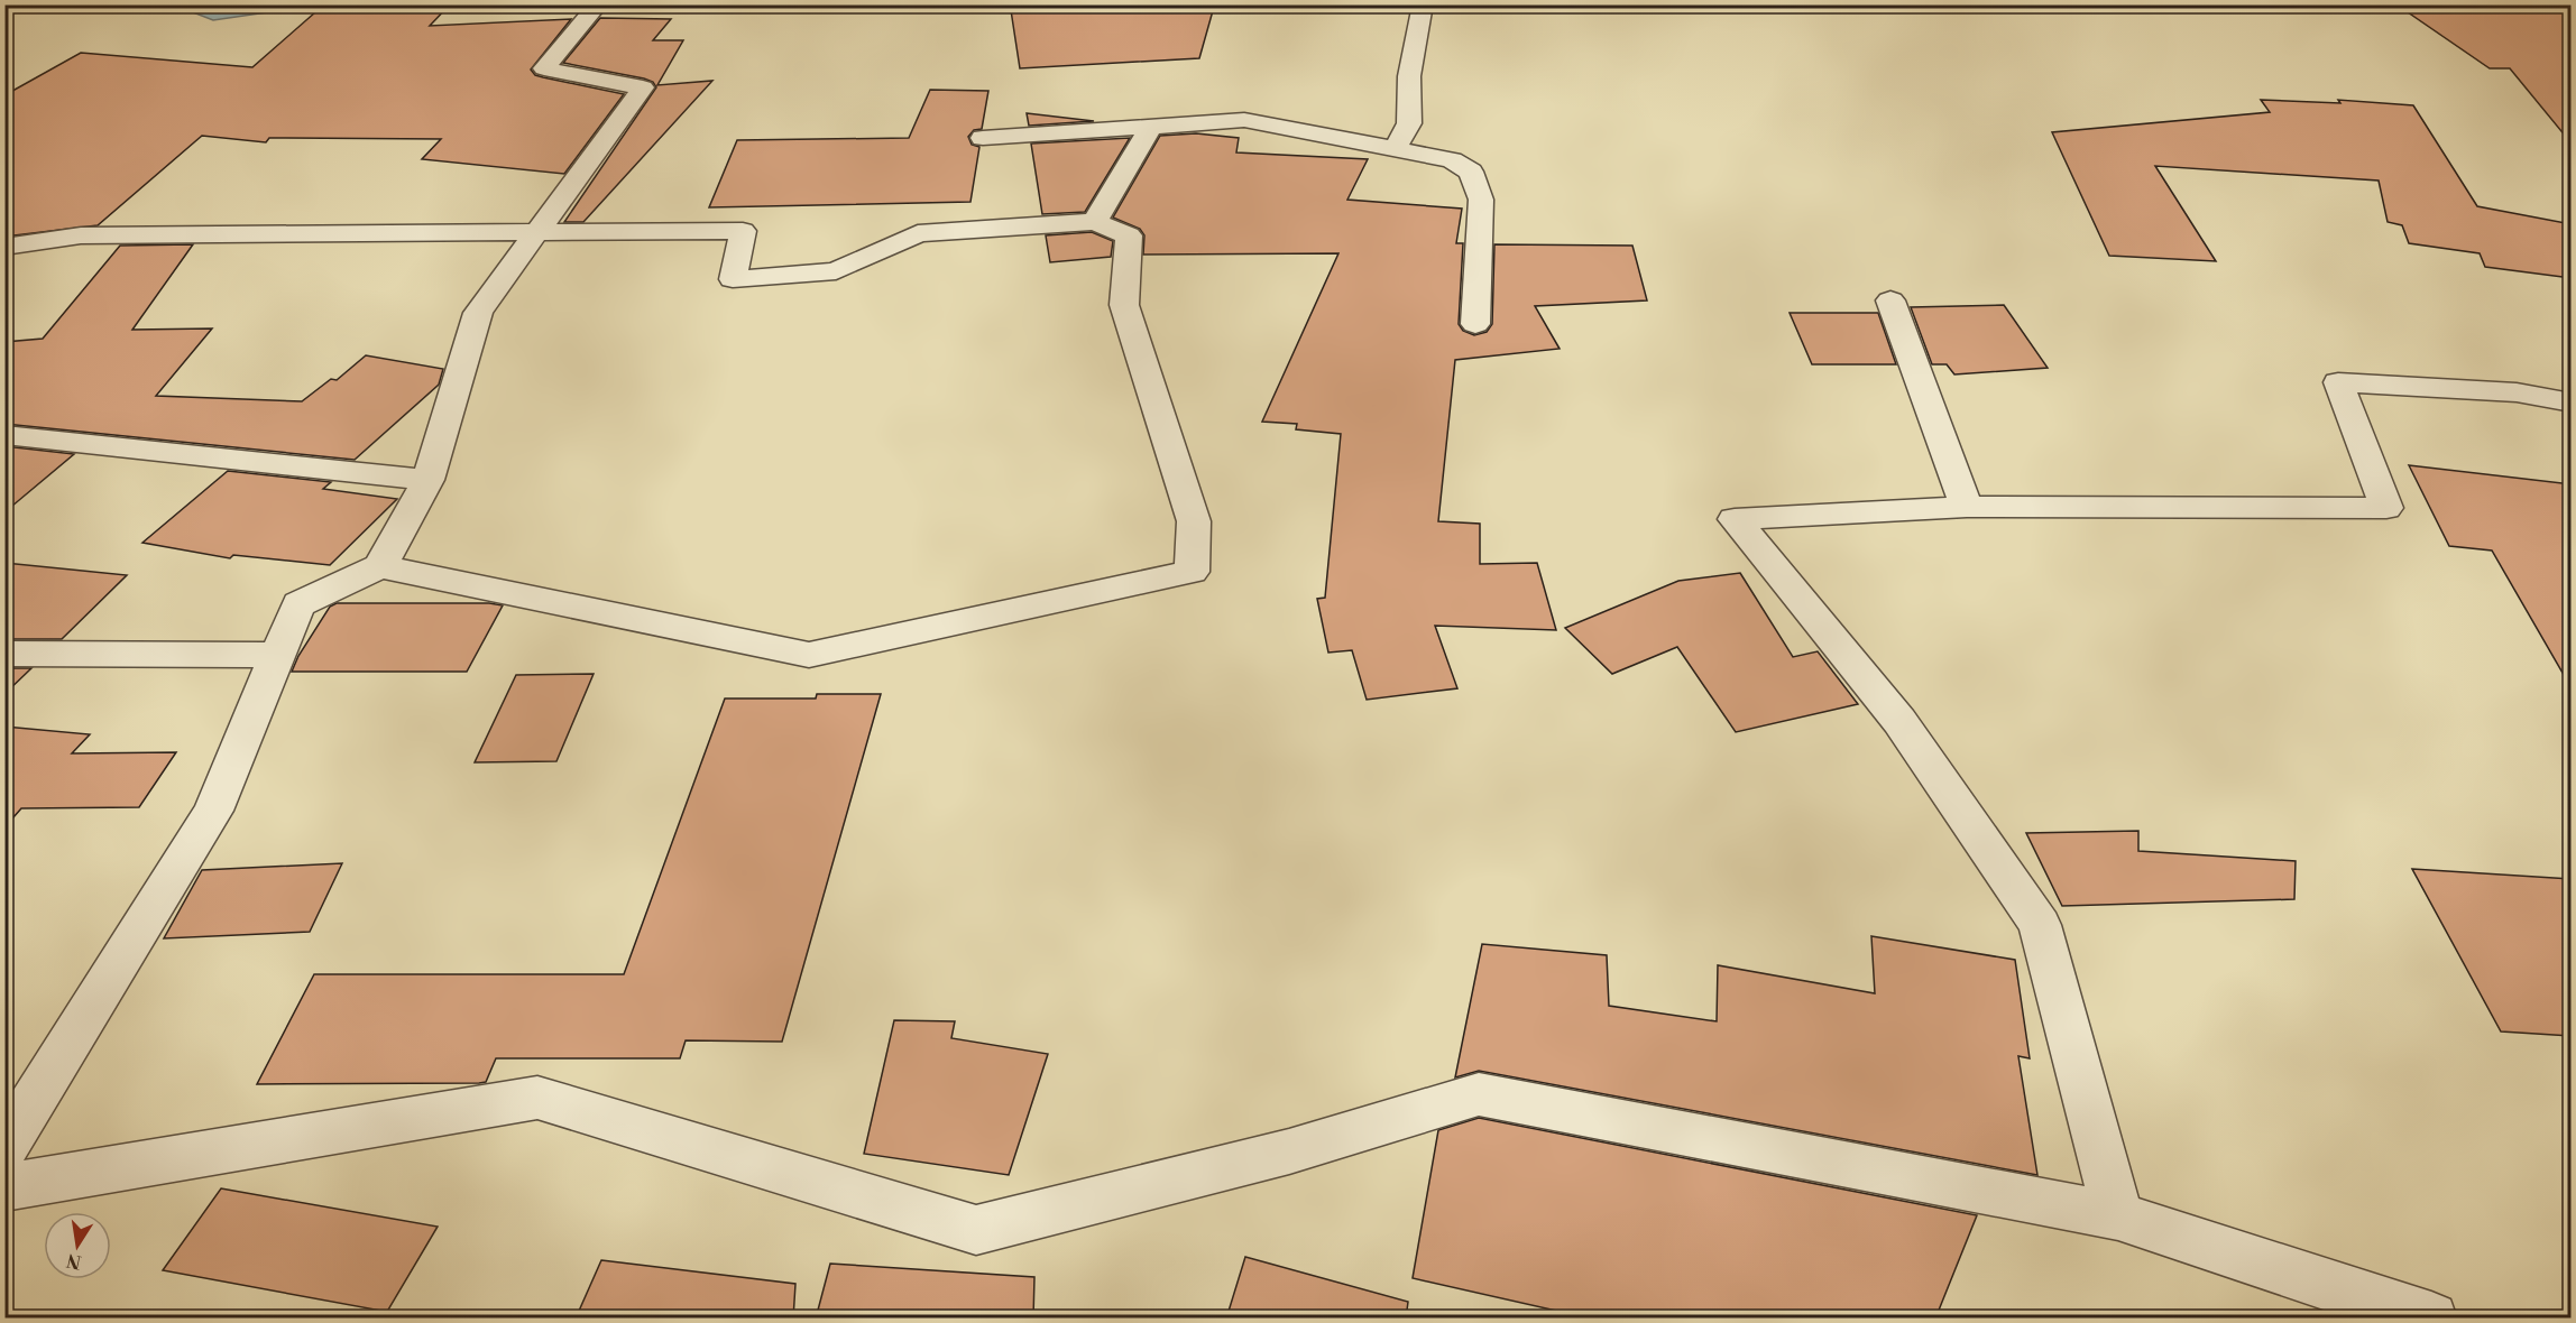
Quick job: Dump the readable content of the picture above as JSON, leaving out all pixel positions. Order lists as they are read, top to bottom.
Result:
{
  "north": "bottom"
}
